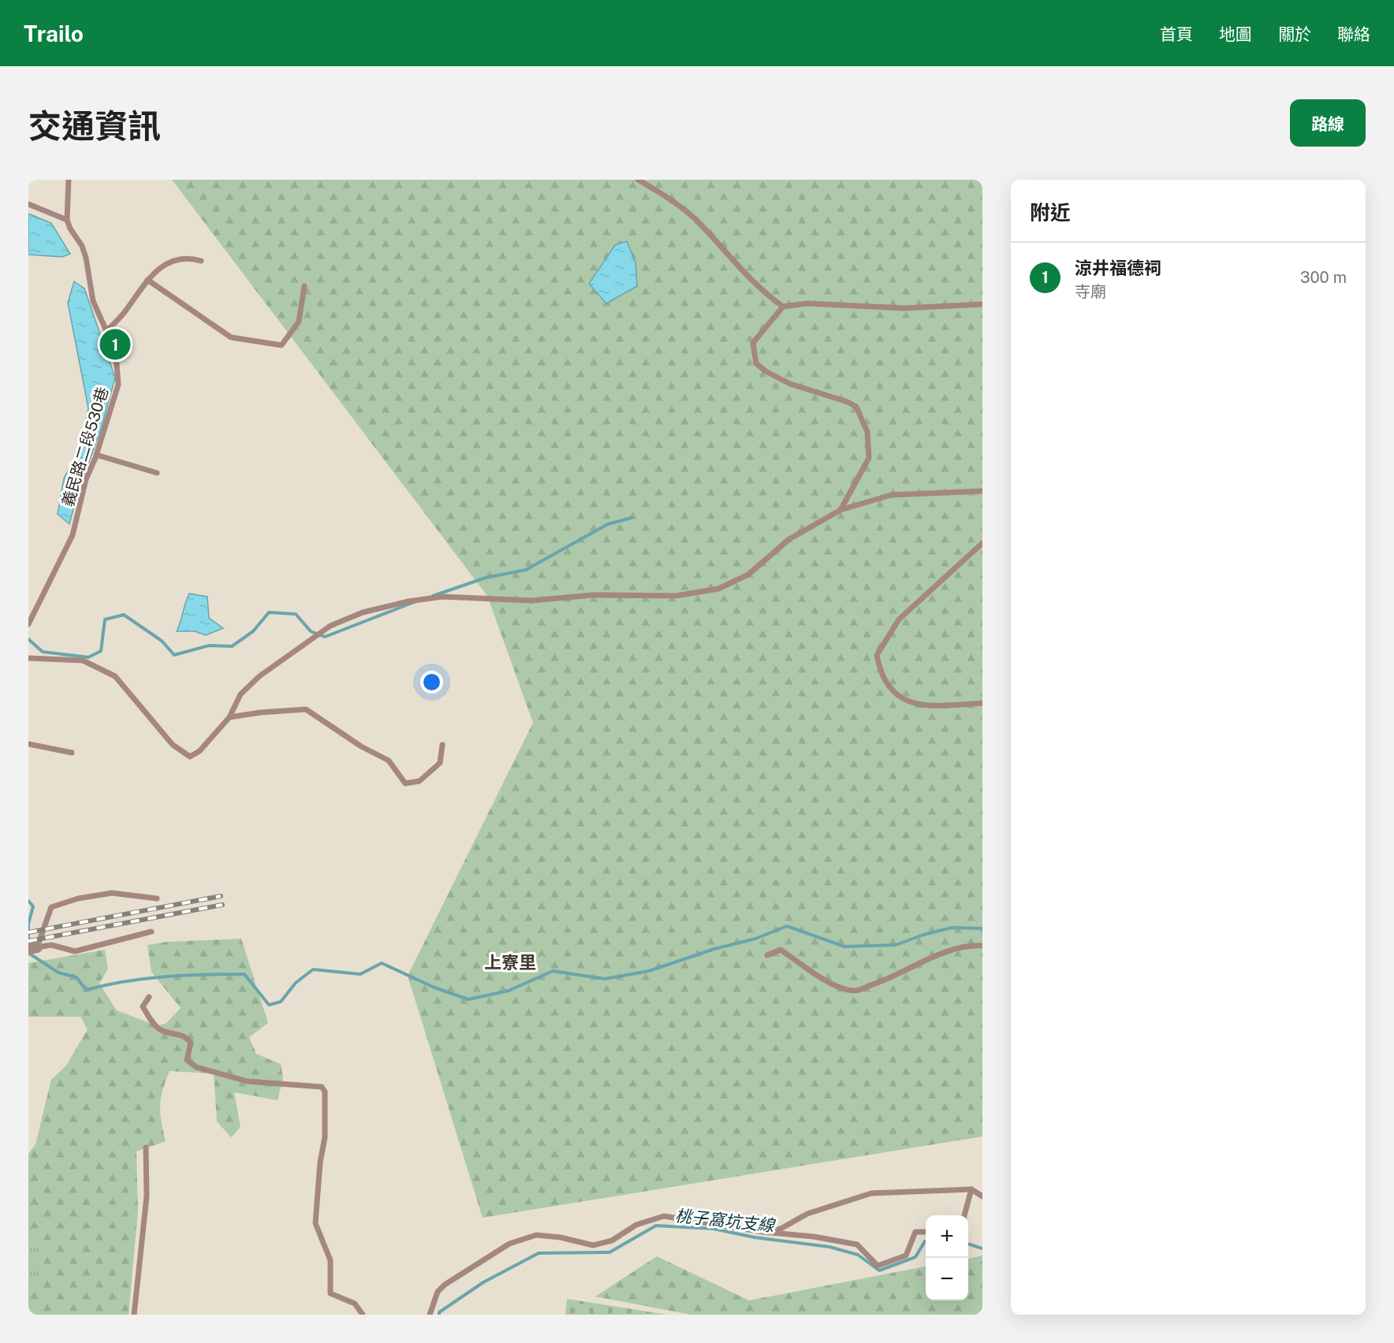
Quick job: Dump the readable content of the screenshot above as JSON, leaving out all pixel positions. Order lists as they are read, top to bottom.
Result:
{
  "streets": {
    "lane": ["義民路二段530巷"]
  },
  "districts": ["上寮里"],
  "water": ["桃子窩坑支線"],
  "page": {
    "header": "Trailo",
    "nav": [
      "首頁",
      "地圖",
      "關於",
      "聯絡"
    ],
    "title": "交通資訊",
    "buttons": "路線",
    "heading": "附近",
    "list": [
      {
        "mark": "1",
        "name": "涼井福德祠",
        "note": "寺廟",
        "value": "300 m"
      }
    ],
    "pins": "1",
    "map_buttons": ["+", "−"]
  }
}
